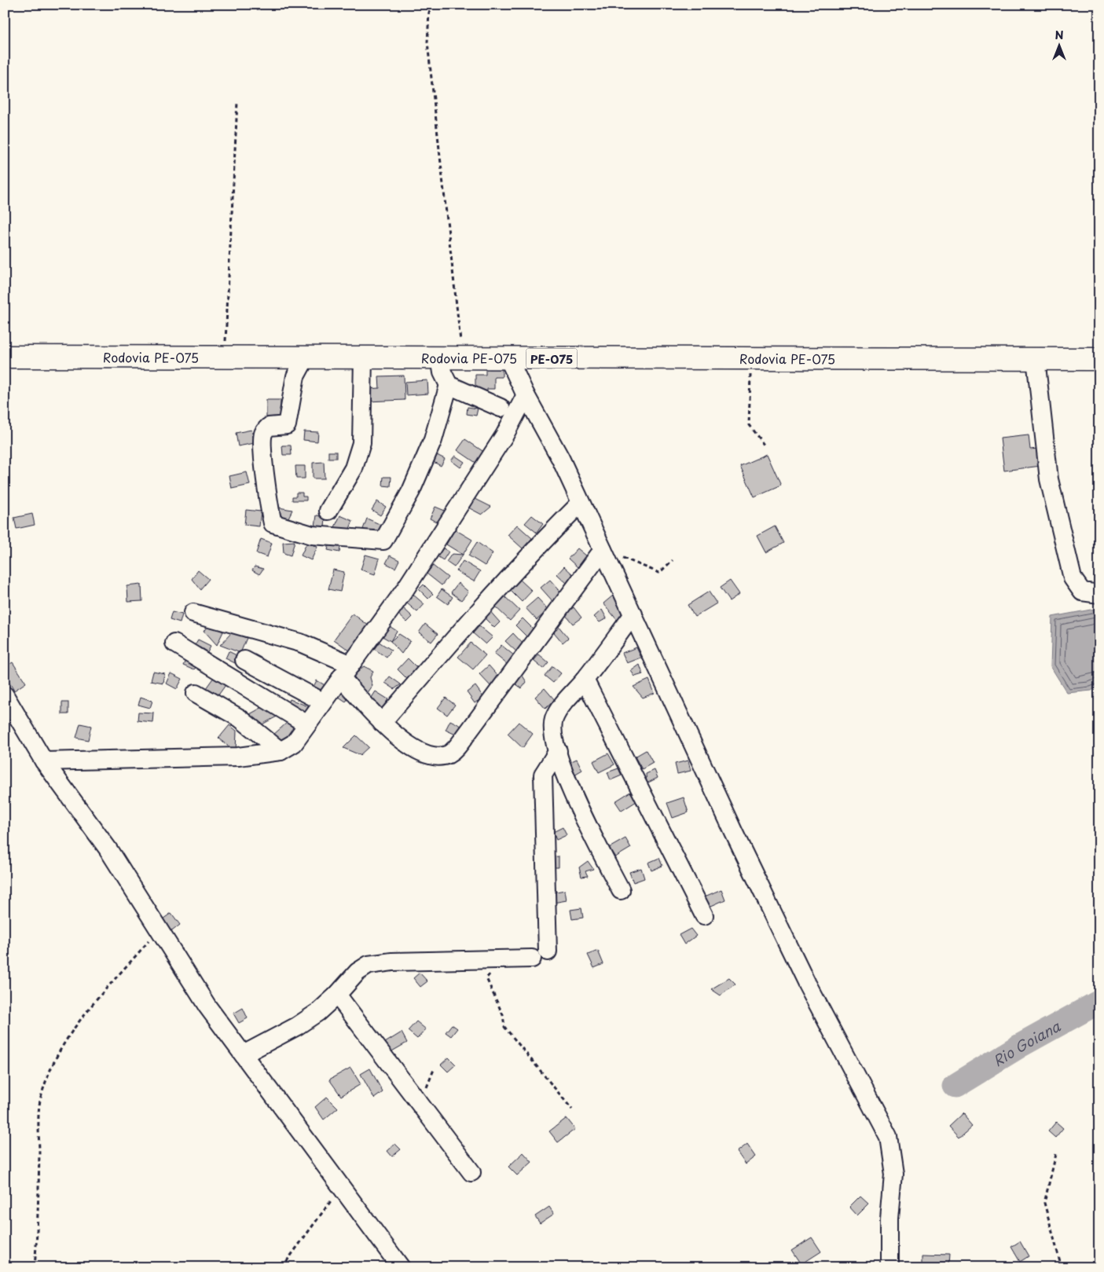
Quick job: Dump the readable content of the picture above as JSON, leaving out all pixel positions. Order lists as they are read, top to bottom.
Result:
{
  "streets": {
    "main road": ["Rodovia PE-075", "PE-075"]
  },
  "water": ["Rio Goiana"],
  "north": "top"
}
